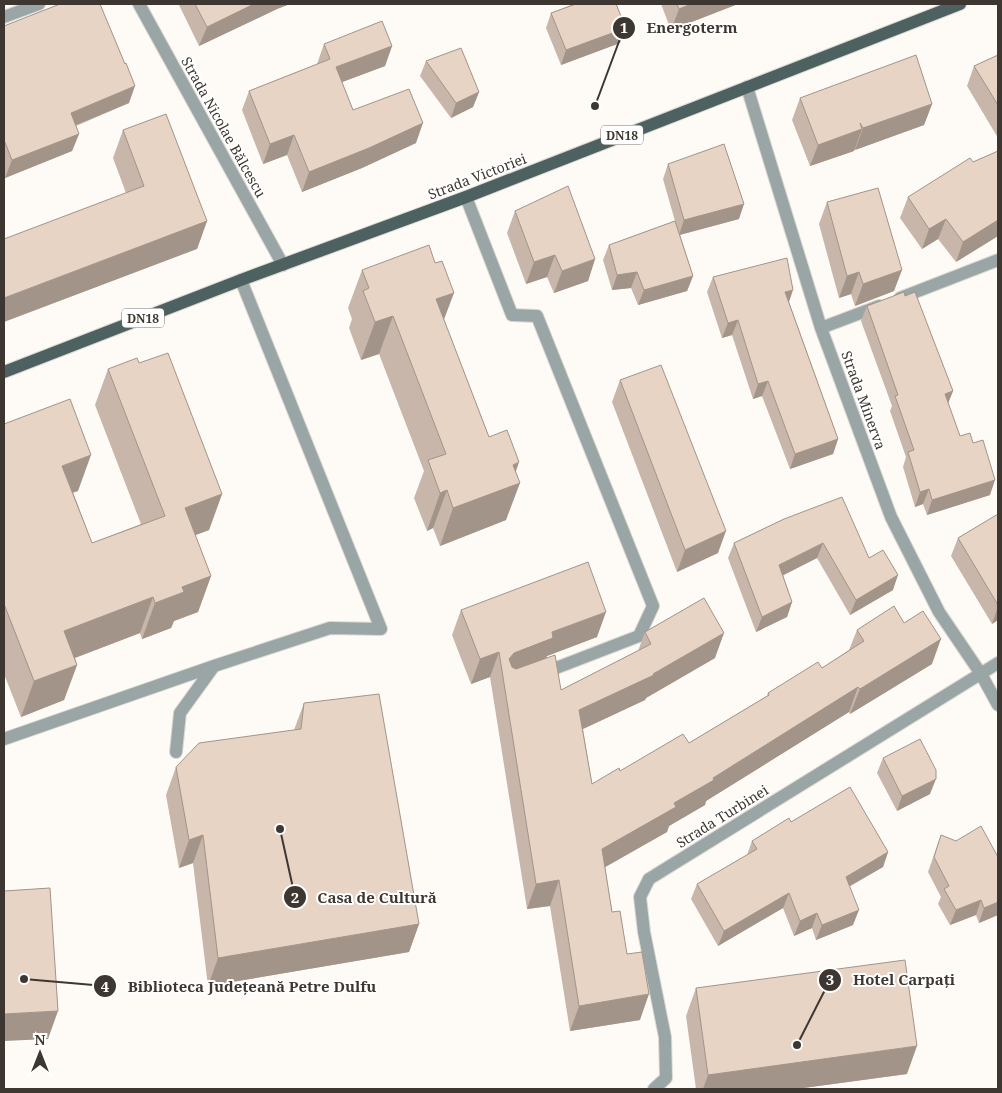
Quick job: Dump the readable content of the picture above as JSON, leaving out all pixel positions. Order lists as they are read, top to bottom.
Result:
{
  "streets": {
    "main road": ["DN18", "Strada Victoriei"],
    "street": ["Strada Nicolae Bălcescu", "Strada Minerva", "Strada Turbinei"]
  },
  "crossings": [
    ["Strada Nicolae Bălcescu", "Strada Victoriei"],
    ["Strada Victoriei", "Strada Minerva"],
    ["Strada Minerva", "Strada Turbinei"]
  ],
  "places": [
    "Energoterm",
    "Casa de Cultură",
    "Biblioteca Județeană Petre Dulfu",
    "Hotel Carpați"
  ],
  "north": "top"
}
